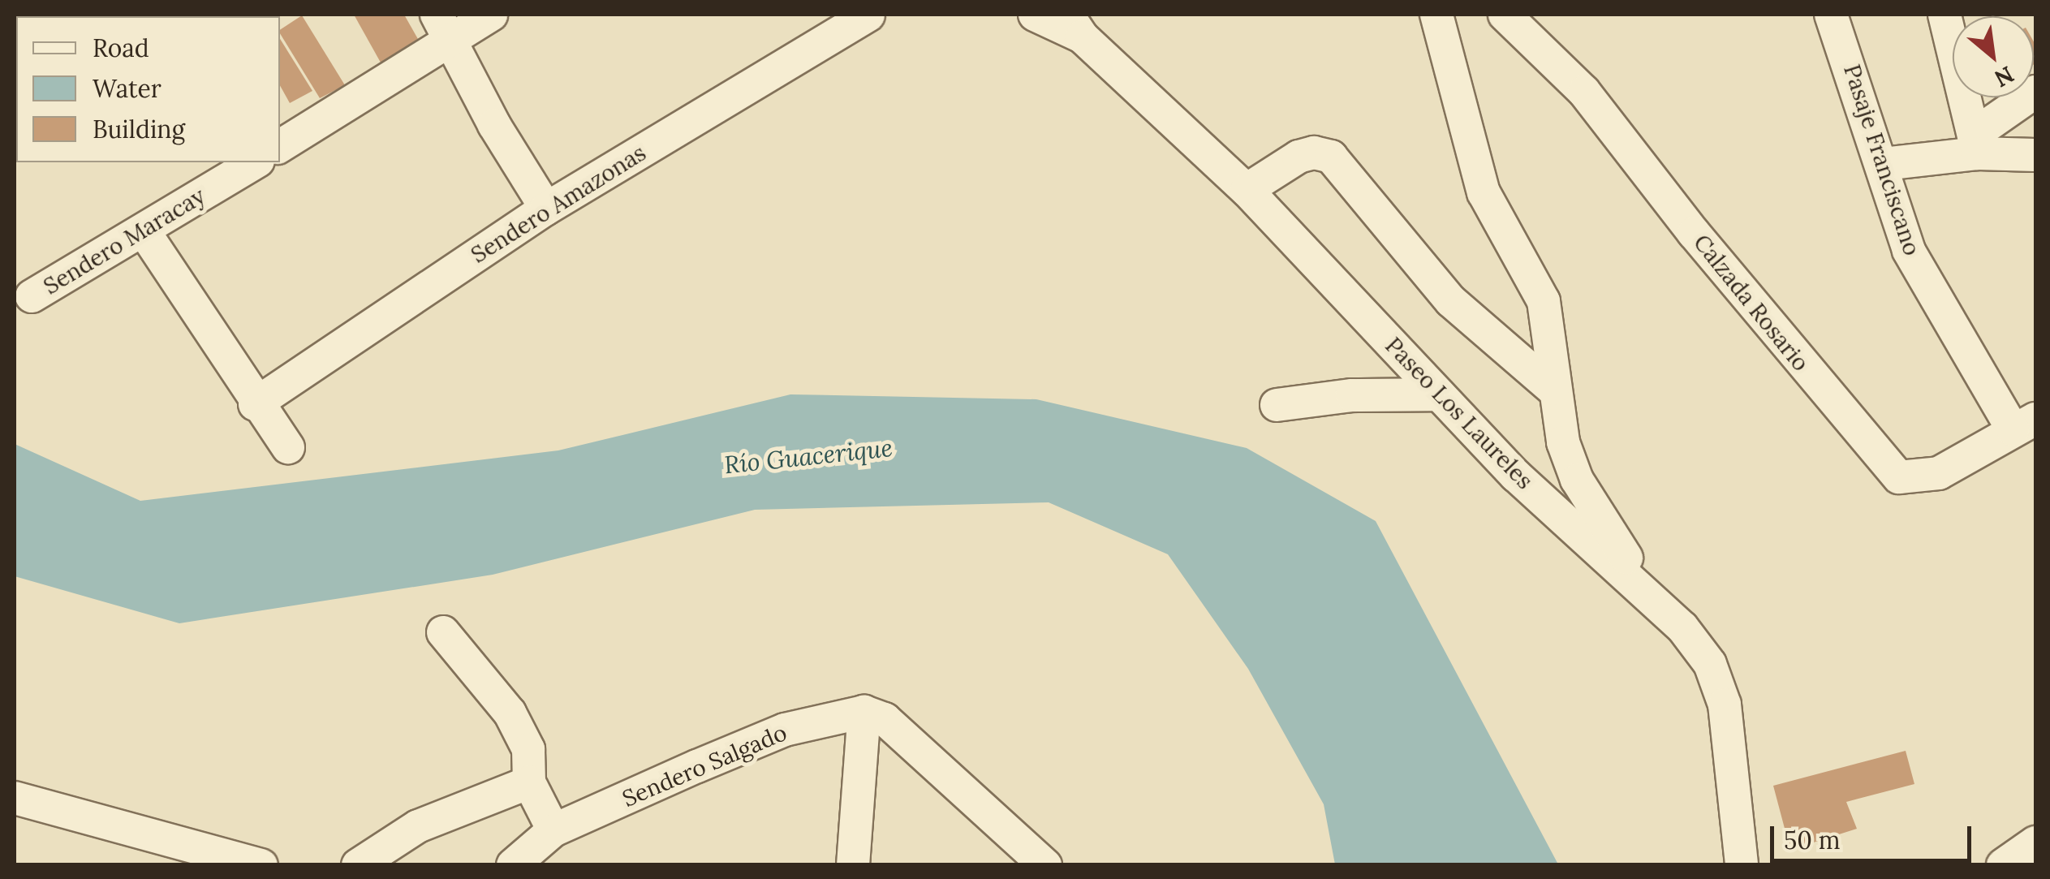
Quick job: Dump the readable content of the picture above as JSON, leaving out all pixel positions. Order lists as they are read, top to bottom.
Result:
{
  "streets": {
    "street": [
      "Pasaje Franciscano",
      "Sendero Amazonas",
      "Sendero Maracay",
      "Calzada Rosario",
      "Paseo Los Laureles",
      "Sendero Salgado"
    ]
  },
  "crossings": [
    ["Pasaje Franciscano", "Calzada Rosario"]
  ],
  "water": ["Río Guacerique"],
  "legend": ["Road", "Water", "Building"],
  "scale_bar": "50 m",
  "north": "bottom right"
}
